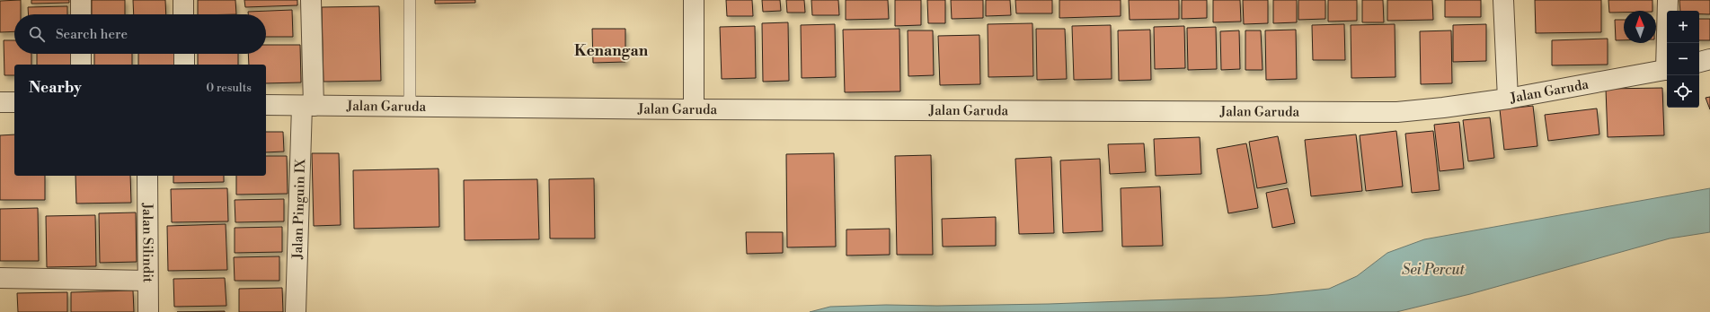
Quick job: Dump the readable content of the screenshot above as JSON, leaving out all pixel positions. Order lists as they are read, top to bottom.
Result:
{
  "streets": {
    "street": ["Jalan Garuda", "Jalan Pinguin IX", "Jalan Silindit"]
  },
  "crossings": [
    ["Jalan Garuda", "Jalan Pinguin IX"]
  ],
  "districts": ["Kenangan"],
  "water": ["Sei Percut"],
  "north": "top",
  "page": {
    "map_buttons": ["+", "−"],
    "search": "Search here",
    "heading": ["Nearby", "0 results"]
  }
}
